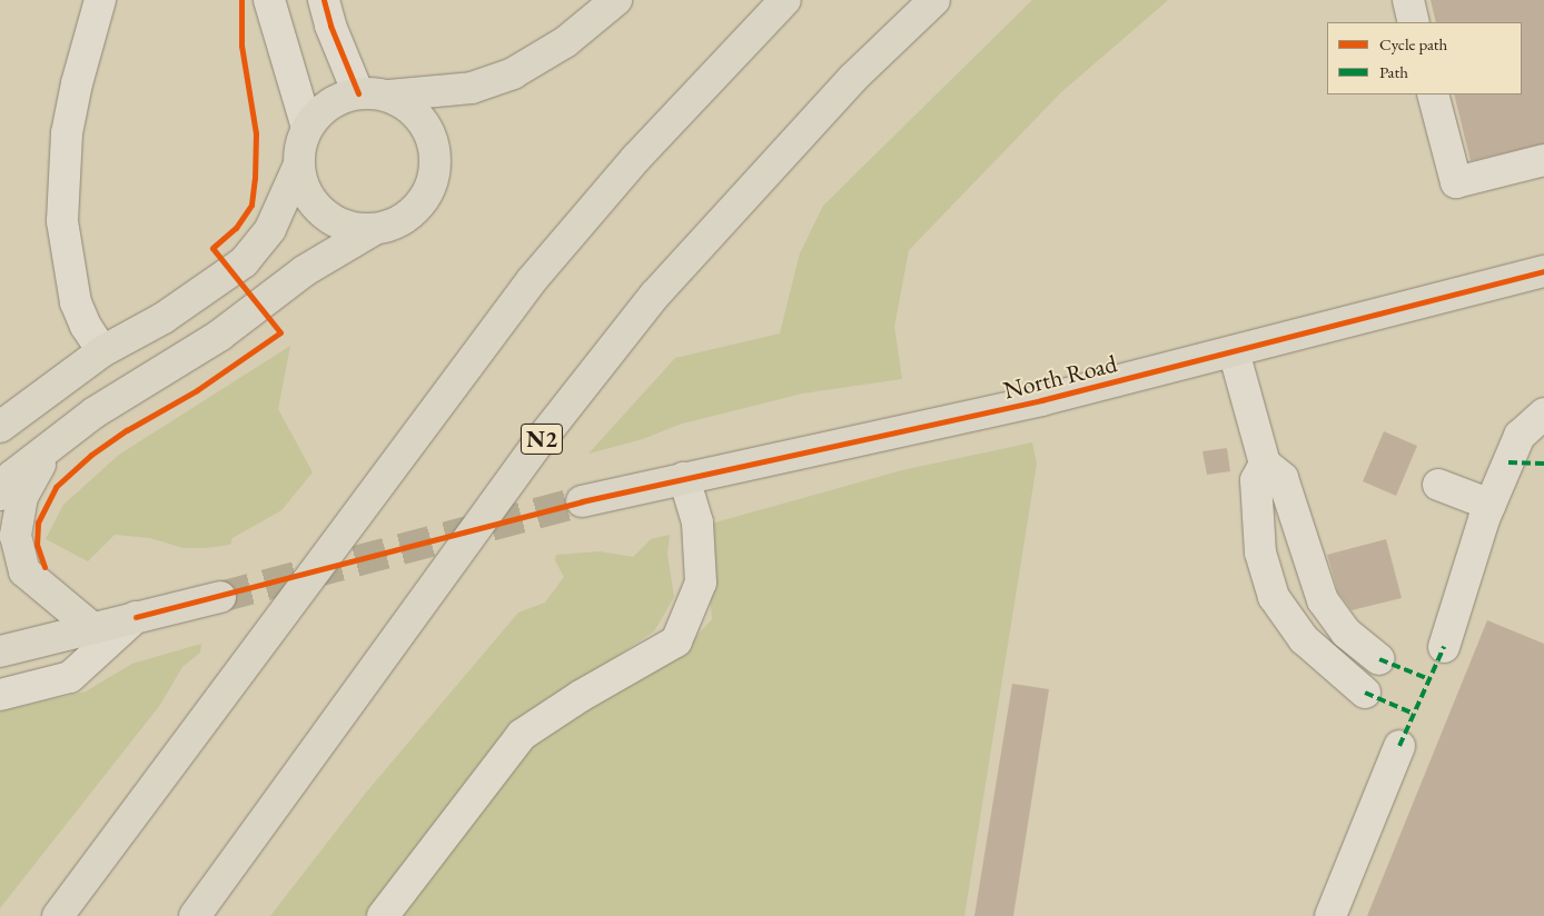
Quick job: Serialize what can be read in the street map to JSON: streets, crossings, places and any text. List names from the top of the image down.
{
  "streets": {
    "main road": ["North Road", "N2"]
  },
  "legend": ["Cycle path", "Path"]
}
